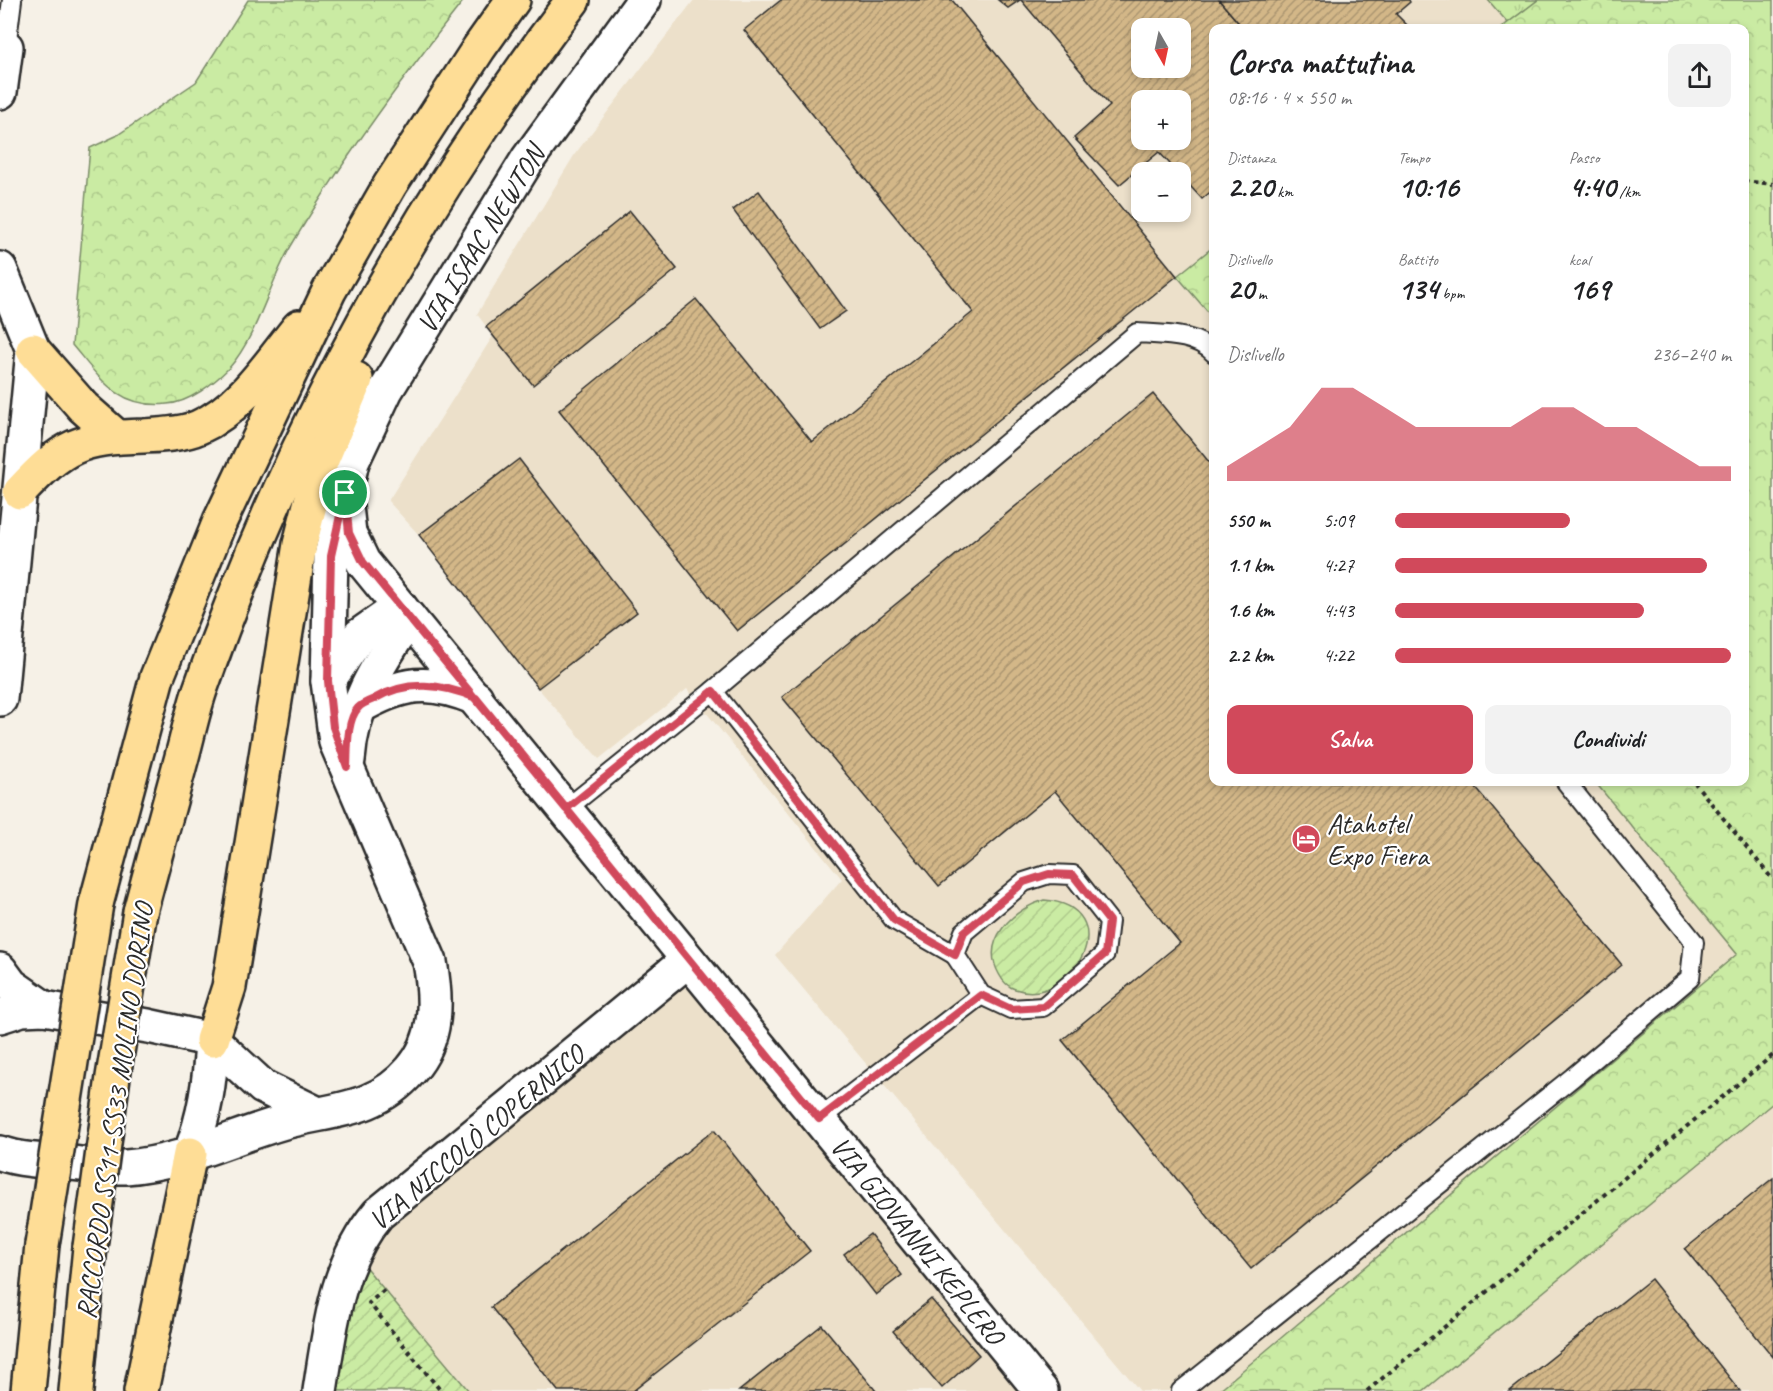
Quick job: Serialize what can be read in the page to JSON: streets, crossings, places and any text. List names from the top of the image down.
{
  "streets": {
    "highway": ["RACCORDO SS11-SS33 MOLINO DORINO"],
    "street": ["VIA ISAAC NEWTON", "VIA NICCOLÒ COPERNICO", "VIA GIOVANNI KEPLERO"]
  },
  "crossings": [
    ["VIA ISAAC NEWTON", "VIA GIOVANNI KEPLERO"],
    ["VIA NICCOLÒ COPERNICO", "VIA GIOVANNI KEPLERO"]
  ],
  "places": {
    "hotel": ["Atahotel Expo Fiera"]
  },
  "north": "bottom",
  "page": {
    "map_buttons": ["+", "−"],
    "heading": ["Corsa mattutina", "08:16 · 4 × 550 m"],
    "stats": [
      ["Distanza", "2.20 km"],
      ["Tempo", "10:16"],
      ["Passo", "4:40 /km"],
      ["Dislivello", "20 m"],
      ["Battito", "134 bpm"],
      ["kcal", "169"]
    ],
    "chart": ["Dislivello", "236–240 m"],
    "list": [
      {
        "name": "550 m",
        "note": "5:09"
      },
      {
        "name": "1.1 km",
        "note": "4:27"
      },
      {
        "name": "1.6 km",
        "note": "4:43"
      },
      {
        "name": "2.2 km",
        "note": "4:22"
      }
    ],
    "buttons": ["Salva", "Condividi"]
  }
}
